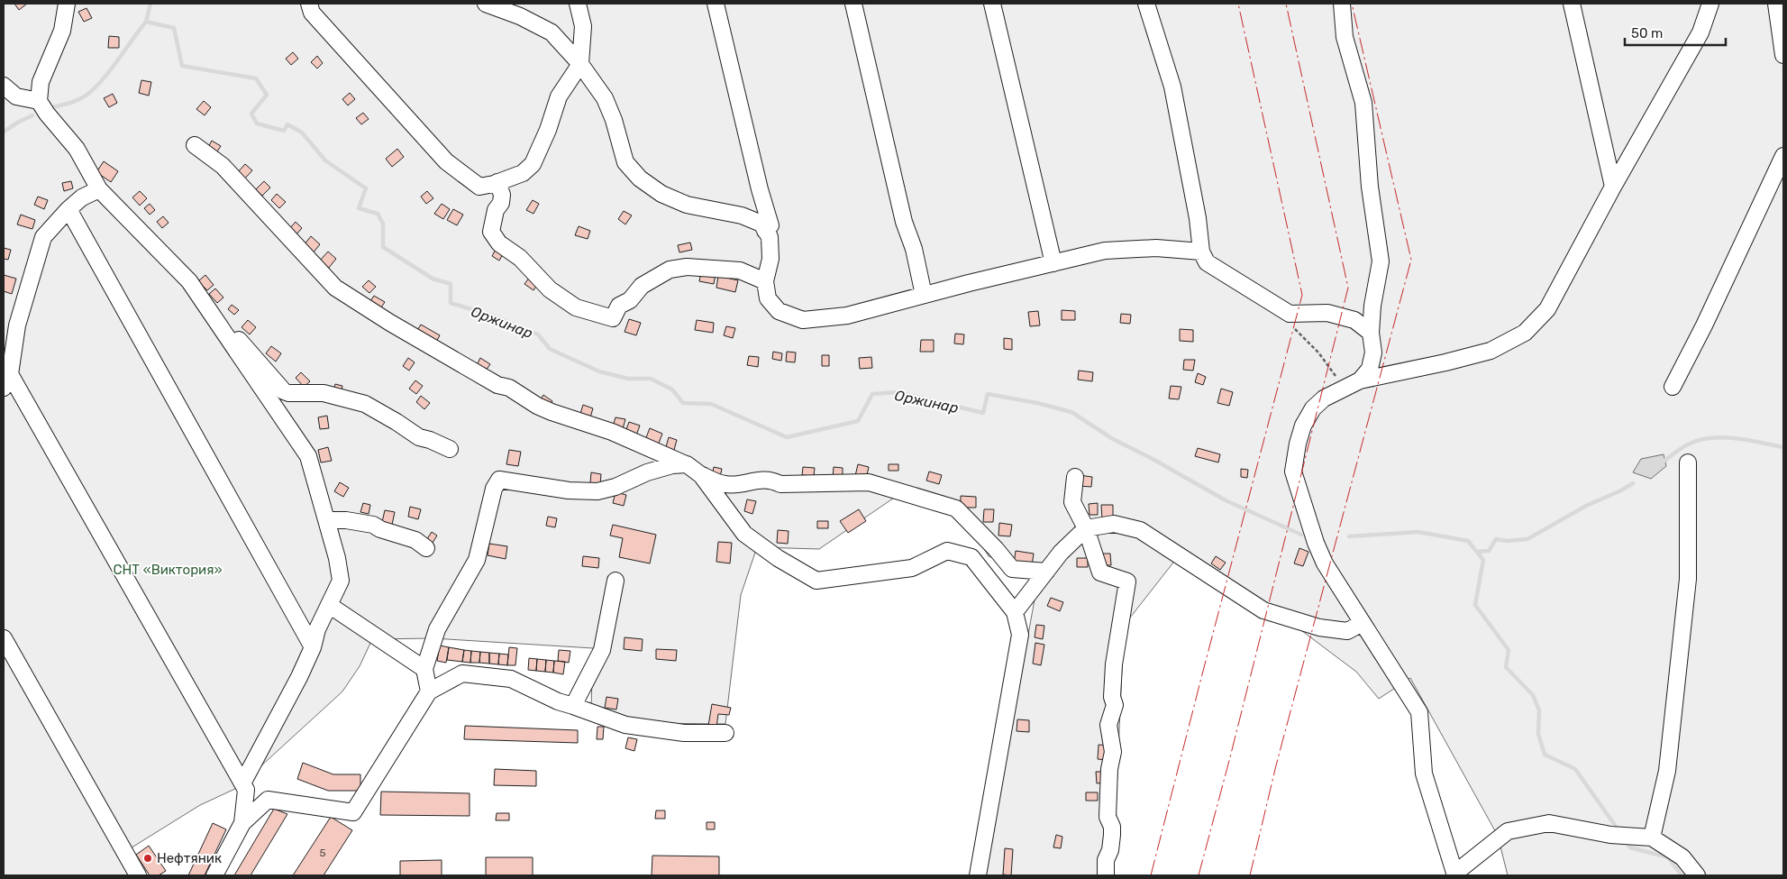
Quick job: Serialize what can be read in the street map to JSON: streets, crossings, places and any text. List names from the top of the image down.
{
  "water": ["Оржинар"],
  "parks": ["СНТ «Виктория»"],
  "places": ["Нефтяник"],
  "house_numbers": ["5"],
  "scale_bar": "50 m"
}
